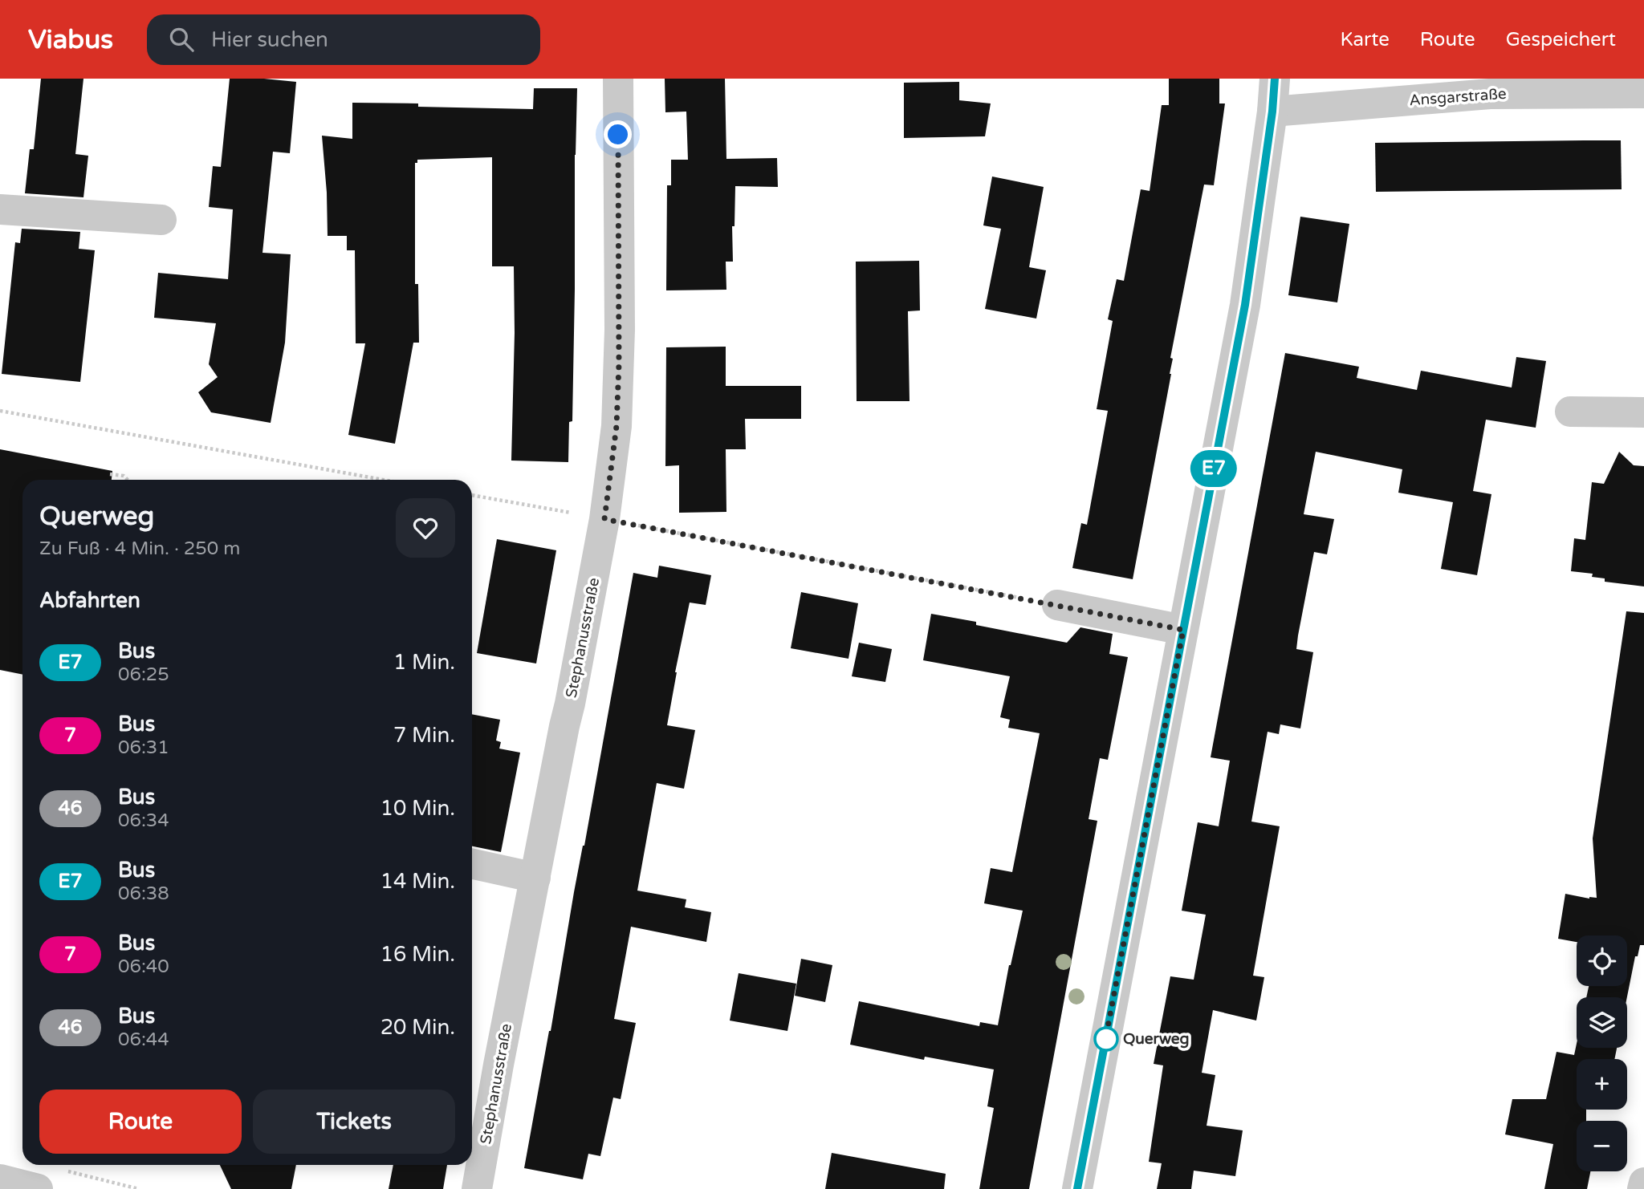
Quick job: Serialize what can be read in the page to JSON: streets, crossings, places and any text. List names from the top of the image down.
{
  "streets": {
    "street": ["Ansgarstraße", "Stephanusstraße"]
  },
  "places": ["Querweg"],
  "lines": ["bus line E7"],
  "page": {
    "header": "Viabus",
    "search": "Hier suchen",
    "nav": ["Karte", "Route", "Gespeichert"],
    "on_map": "E7",
    "heading": [
      ["Querweg", "Zu Fuß · 4 Min. · 250 m"],
      "Abfahrten"
    ],
    "list": [
      {
        "mark": "E7",
        "name": "Bus",
        "note": "06:25",
        "value": "1 Min."
      },
      {
        "mark": "7",
        "name": "Bus",
        "note": "06:31",
        "value": "7 Min."
      },
      {
        "mark": "46",
        "name": "Bus",
        "note": "06:34",
        "value": "10 Min."
      },
      {
        "mark": "E7",
        "name": "Bus",
        "note": "06:38",
        "value": "14 Min."
      },
      {
        "mark": "7",
        "name": "Bus",
        "note": "06:40",
        "value": "16 Min."
      },
      {
        "mark": "46",
        "name": "Bus",
        "note": "06:44",
        "value": "20 Min."
      }
    ],
    "map_buttons": ["+", "−"],
    "buttons": ["Route", "Tickets"]
  }
}
